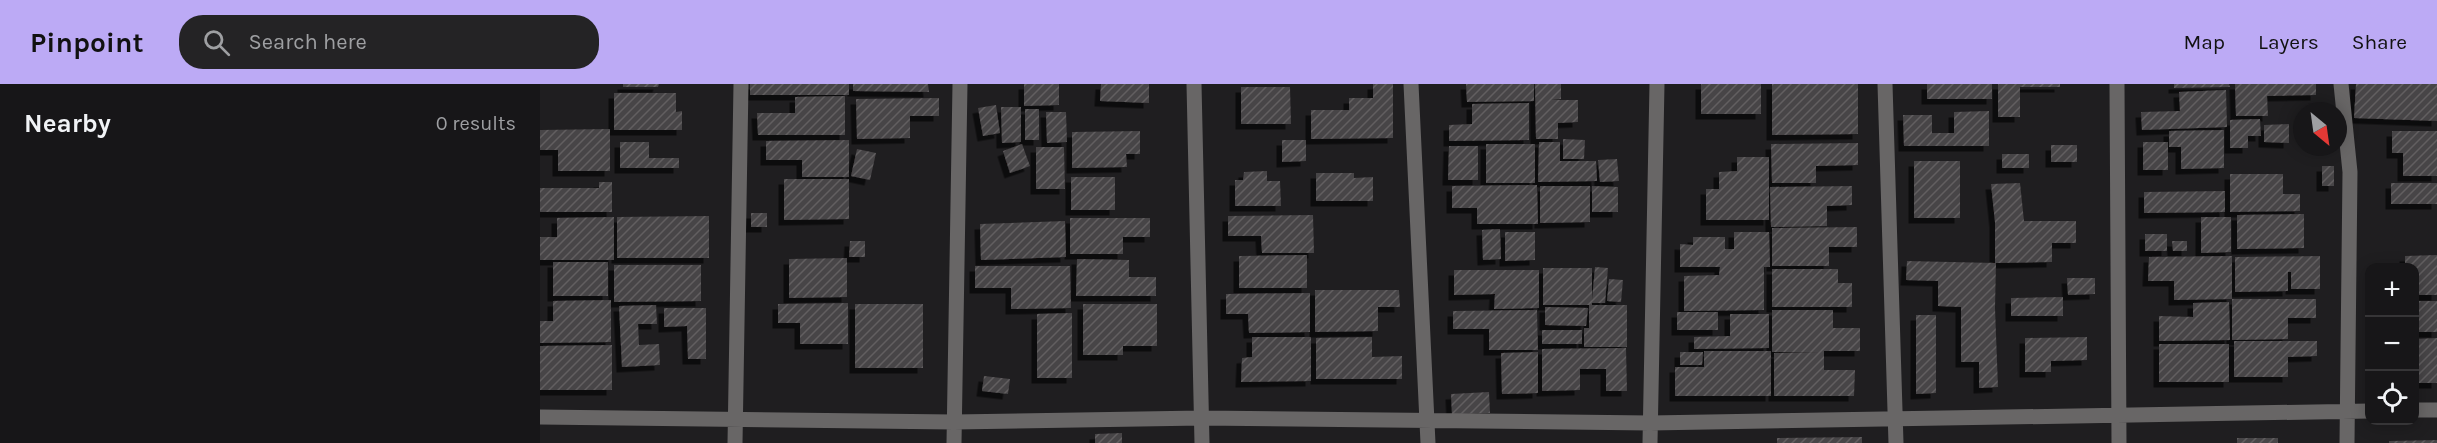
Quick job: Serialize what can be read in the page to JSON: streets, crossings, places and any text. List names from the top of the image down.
{
  "north": "bottom right",
  "page": {
    "header": "Pinpoint",
    "search": "Search here",
    "nav": ["Map", "Layers", "Share"],
    "heading": ["Nearby", "0 results"],
    "map_buttons": ["+", "−"]
  }
}
